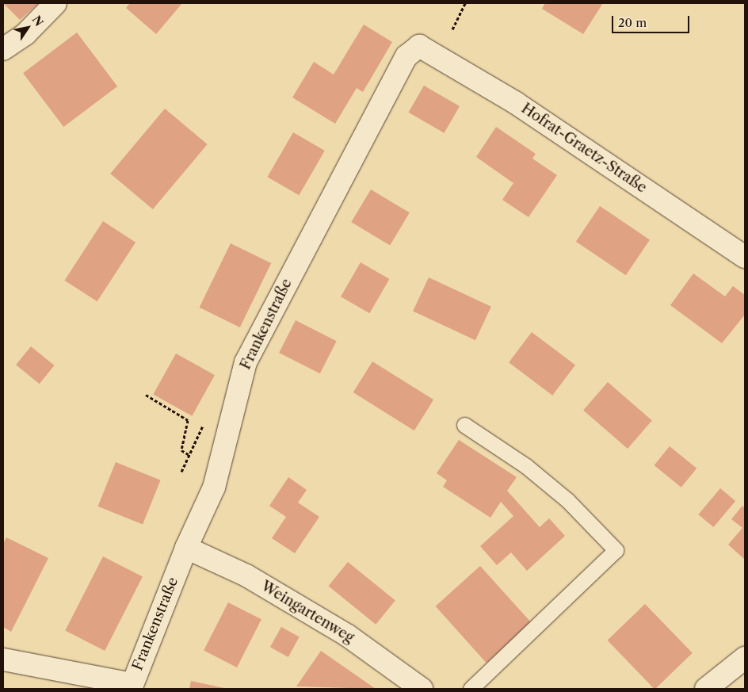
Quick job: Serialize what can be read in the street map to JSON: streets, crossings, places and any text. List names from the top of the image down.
{
  "streets": {
    "street": ["Hofrat-Graetz-Straße", "Frankenstraße", "Weingartenweg"]
  },
  "crossings": [
    ["Hofrat-Graetz-Straße", "Frankenstraße"],
    ["Frankenstraße", "Weingartenweg"]
  ],
  "scale_bar": "20 m",
  "north": "top right"
}
